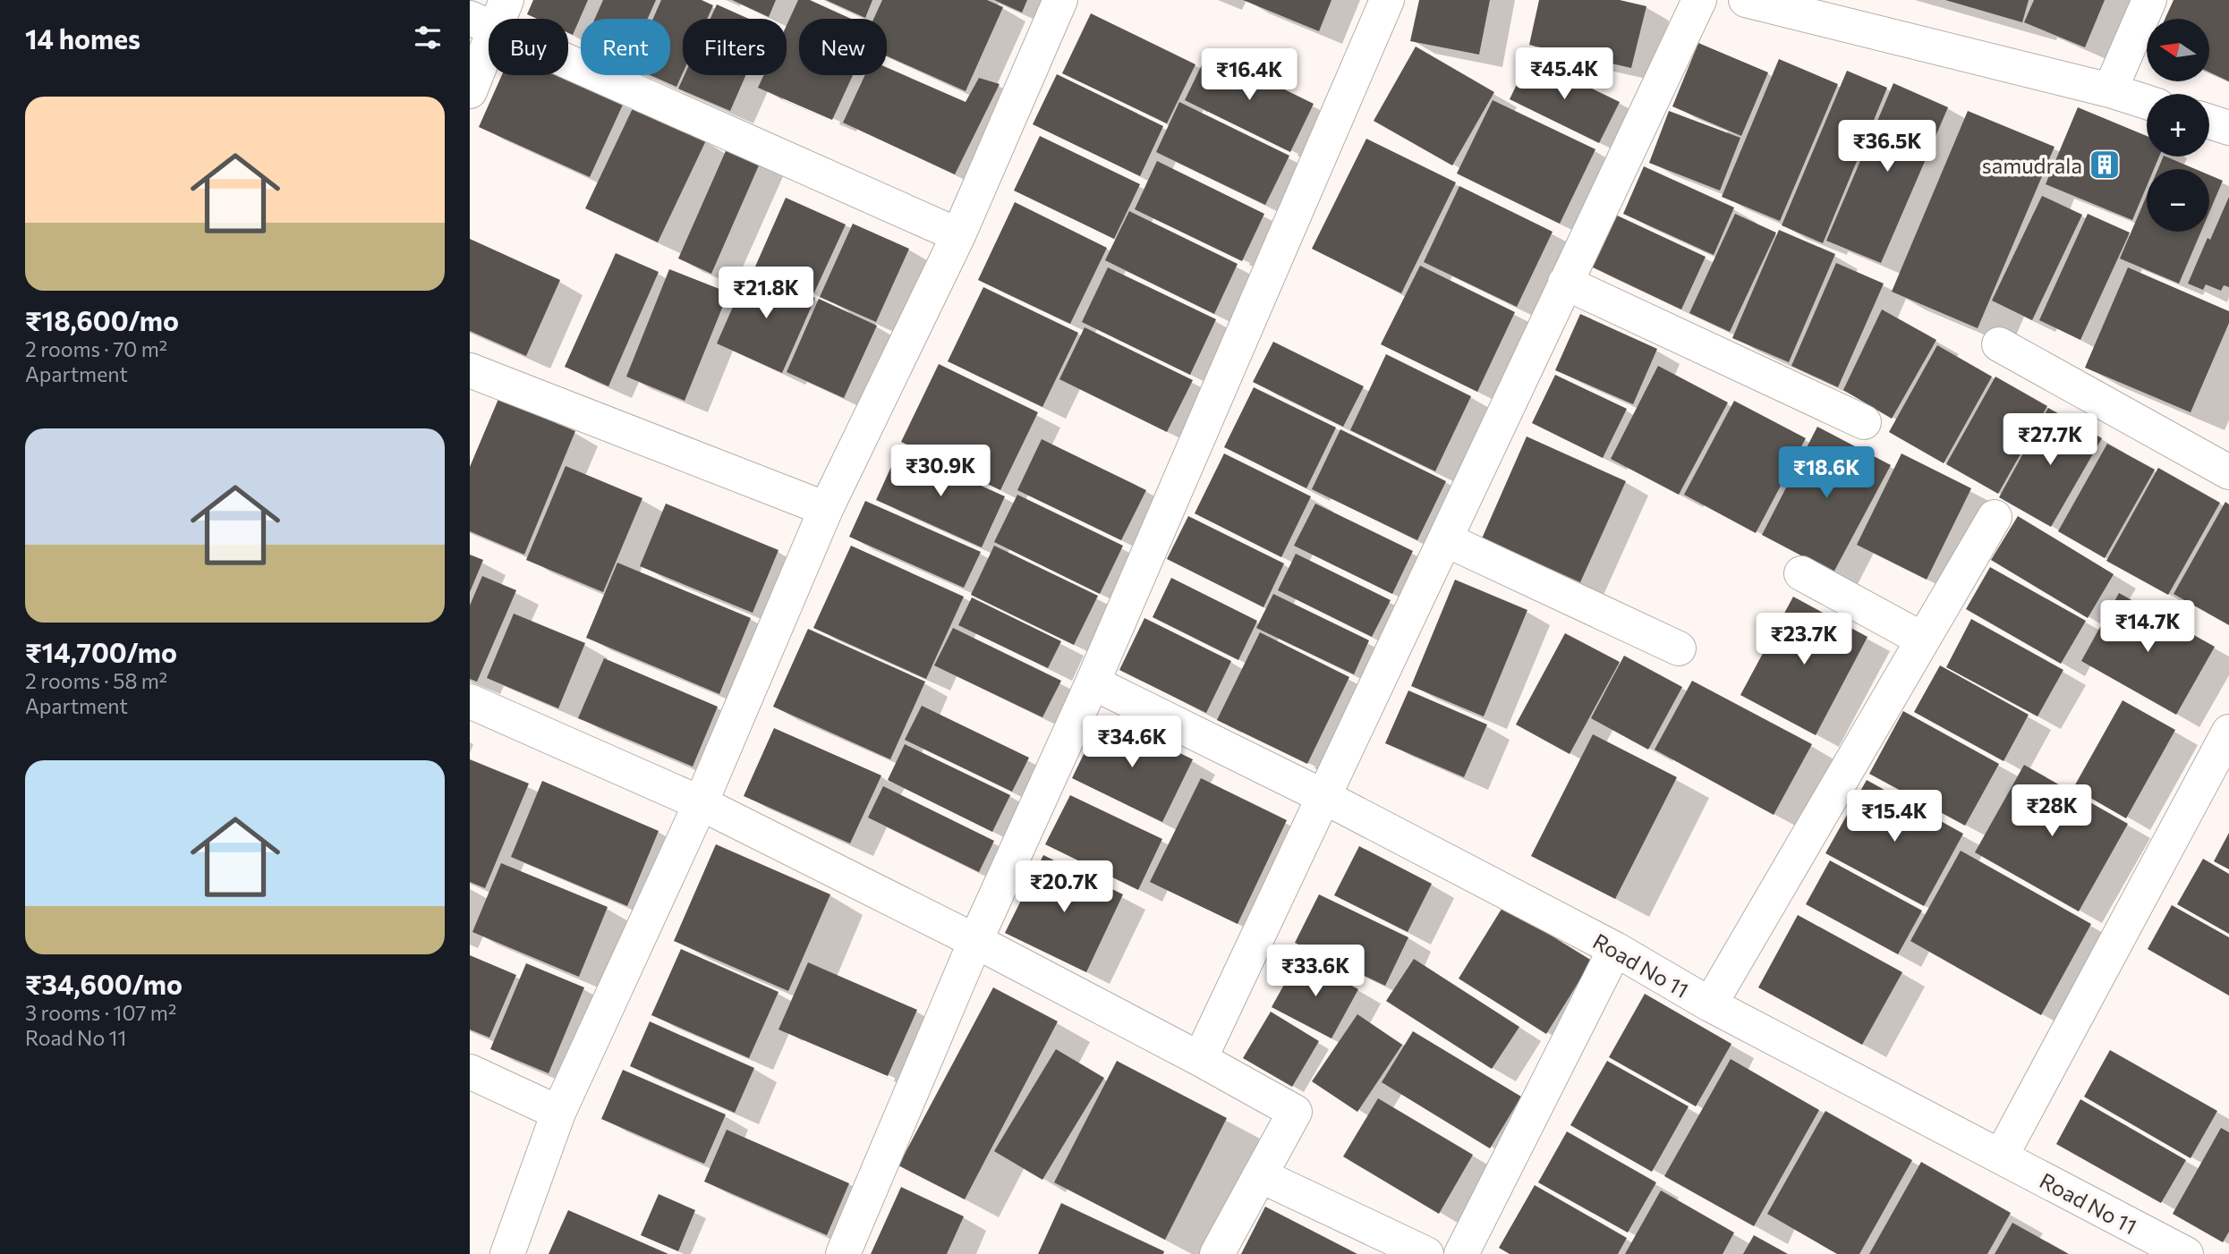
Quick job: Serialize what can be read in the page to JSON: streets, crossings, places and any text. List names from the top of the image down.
{
  "streets": {
    "street": ["Road No 11"]
  },
  "places": {
    "building": ["samudrala"]
  },
  "north": "left",
  "page": {
    "heading": "14 homes",
    "map_buttons": ["+", "−"],
    "chip": [
      "Buy",
      "Rent",
      "Filters",
      "New"
    ],
    "price": [
      "₹45.4K",
      "₹16.4K",
      "₹36.5K",
      "₹21.8K",
      "₹27.7K",
      "₹30.9K",
      "₹18.6K",
      "₹14.7K",
      "₹23.7K",
      "₹34.6K",
      "₹28K",
      "₹15.4K",
      "₹20.7K",
      "₹33.6K"
    ],
    "list": [
      {
        "name": "₹18,600/mo",
        "note": "2 rooms · 70 m² · Apartment"
      },
      {
        "name": "₹14,700/mo",
        "note": "2 rooms · 58 m² · Apartment"
      },
      {
        "name": "₹34,600/mo",
        "note": "3 rooms · 107 m² · Road No 11"
      }
    ]
  }
}
